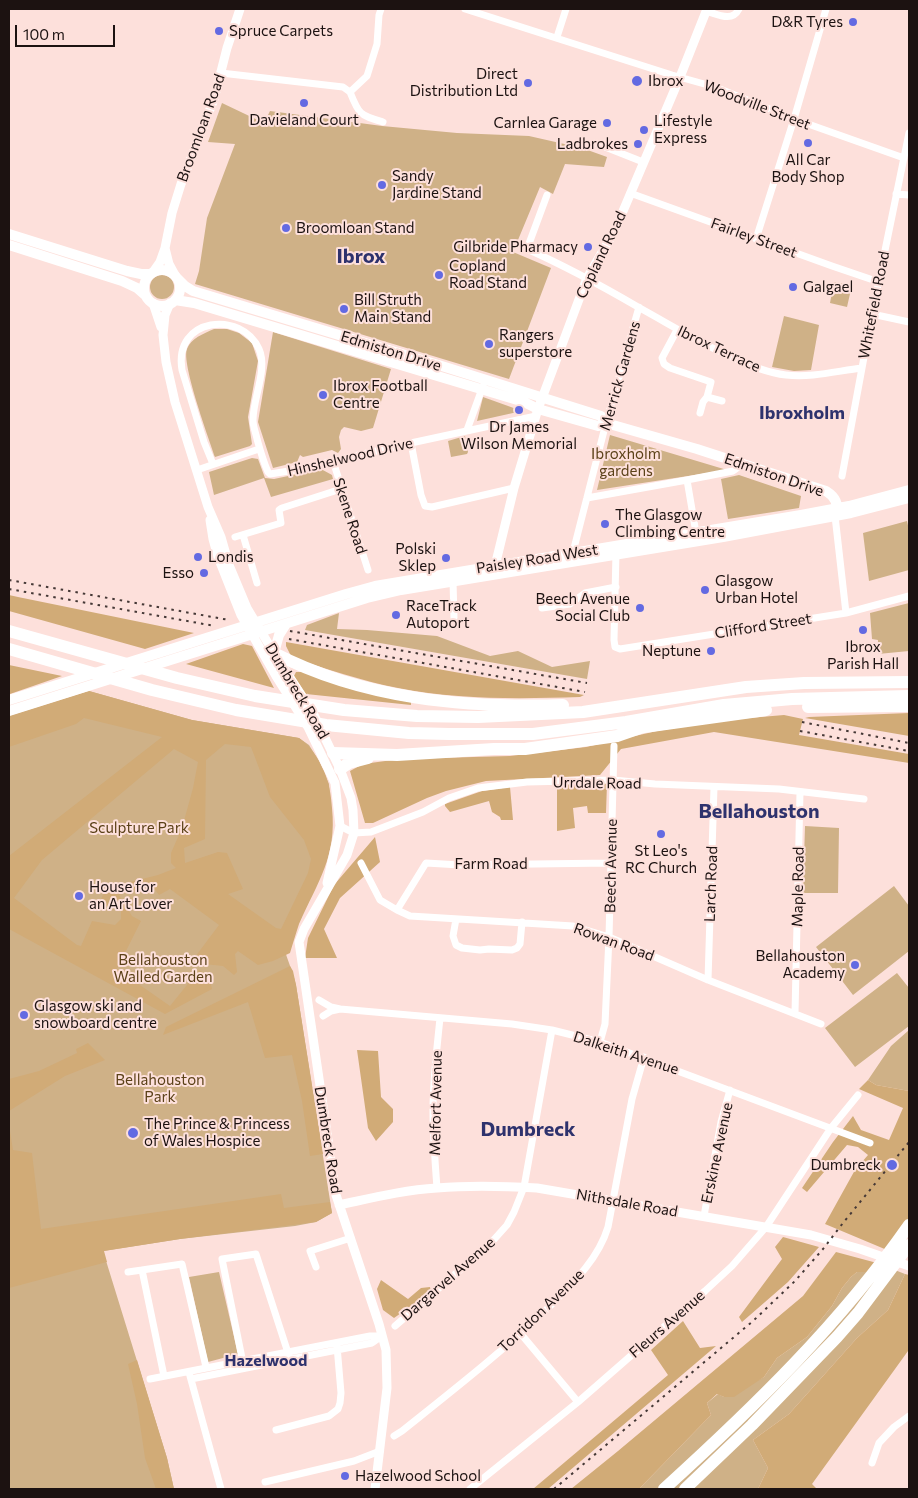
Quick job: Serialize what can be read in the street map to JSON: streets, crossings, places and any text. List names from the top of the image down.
{
  "streets": {
    "main road": [
      "Broomloan Road",
      "Copland Road",
      "Edmiston Drive",
      "Paisley Road West",
      "Dumbreck Road",
      "Nithsdale Road"
    ],
    "street": [
      "Woodville Street",
      "Fairley Street",
      "Whitefield Road",
      "Ibrox Terrace",
      "Merrick Gardens",
      "Hinshelwood Drive",
      "Skene Road",
      "Clifford Street",
      "Urrdale Road",
      "Farm Road",
      "Beech Avenue",
      "Larch Road",
      "Maple Road",
      "Rowan Road",
      "Dalkeith Avenue",
      "Melfort Avenue",
      "Erskine Avenue",
      "Dargarvel Avenue",
      "Torridon Avenue",
      "Fleurs Avenue"
    ]
  },
  "crossings": [
    ["Woodville Street", "Copland Road"],
    ["Woodville Street", "Whitefield Road"],
    ["Broomloan Road", "Edmiston Drive"],
    ["Fairley Street", "Copland Road"],
    ["Fairley Street", "Whitefield Road"],
    ["Copland Road", "Ibrox Terrace"],
    ["Copland Road", "Edmiston Drive"],
    ["Copland Road", "Hinshelwood Drive"],
    ["Copland Road", "Paisley Road West"],
    ["Whitefield Road", "Ibrox Terrace"],
    ["Ibrox Terrace", "Merrick Gardens"],
    ["Edmiston Drive", "Merrick Gardens"],
    ["Edmiston Drive", "Hinshelwood Drive"],
    ["Edmiston Drive", "Paisley Road West"],
    ["Merrick Gardens", "Paisley Road West"],
    ["Hinshelwood Drive", "Skene Road"],
    ["Paisley Road West", "Dumbreck Road"],
    ["Dumbreck Road", "Urrdale Road"],
    ["Dumbreck Road", "Nithsdale Road"],
    ["Urrdale Road", "Beech Avenue"],
    ["Urrdale Road", "Larch Road"],
    ["Urrdale Road", "Maple Road"],
    ["Farm Road", "Beech Avenue"],
    ["Farm Road", "Rowan Road"],
    ["Beech Avenue", "Rowan Road"],
    ["Beech Avenue", "Dalkeith Avenue"],
    ["Larch Road", "Rowan Road"],
    ["Maple Road", "Rowan Road"],
    ["Dalkeith Avenue", "Melfort Avenue"],
    ["Dalkeith Avenue", "Erskine Avenue"],
    ["Dalkeith Avenue", "Dargarvel Avenue"],
    ["Dalkeith Avenue", "Torridon Avenue"],
    ["Dalkeith Avenue", "Fleurs Avenue"],
    ["Melfort Avenue", "Nithsdale Road"],
    ["Erskine Avenue", "Nithsdale Road"],
    ["Nithsdale Road", "Dargarvel Avenue"],
    ["Nithsdale Road", "Torridon Avenue"],
    ["Nithsdale Road", "Fleurs Avenue"]
  ],
  "districts": [
    "Ibrox",
    "Ibroxholm",
    "Bellahouston",
    "Dumbreck",
    "Hazelwood"
  ],
  "parks": [
    "Ibroxholm gardens",
    "Sculpture Park",
    "Bellahouston Walled Garden",
    "Bellahouston Park"
  ],
  "places": [
    "D&R Tyres",
    "Spruce Carpets",
    "Ibrox",
    "Direct Distribution Ltd",
    "Davieland Court",
    "Carnlea Garage",
    "Lifestyle Express",
    "All Car Body Shop",
    "Ladbrokes",
    "Sandy Jardine Stand",
    "Broomloan Stand",
    "Gilbride Pharmacy",
    "Copland Road Stand",
    "Galgael",
    "Bill Struth Main Stand",
    "Rangers superstore",
    "Ibrox Football Centre",
    "Dr James Wilson Memorial",
    "The Glasgow Climbing Centre",
    "Londis",
    "Polski Sklep",
    "Esso",
    "Glasgow Urban Hotel",
    "Beech Avenue Social Club",
    "RaceTrack Autoport",
    "Ibrox Parish Hall",
    "Neptune",
    "St Leo's RC Church",
    "House for an Art Lover",
    "Bellahouston Academy",
    "Glasgow ski and snowboard centre",
    "The Prince & Princess of Wales Hospice",
    "Dumbreck",
    "Hazelwood School"
  ],
  "scale_bar": "100 m"
}
